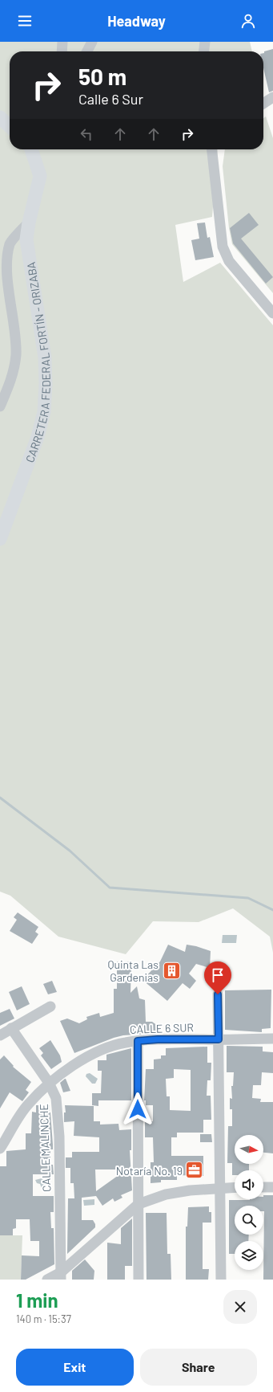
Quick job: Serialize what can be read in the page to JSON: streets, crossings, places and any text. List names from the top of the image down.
{
  "streets": {
    "main road": ["CARRETERA FEDERAL FORTÍN - ORIZABA"],
    "street": ["CALLE 6 SUR", "CALLE MALINCHE"]
  },
  "crossings": [
    ["CALLE 6 SUR", "CALLE MALINCHE"]
  ],
  "places": {
    "building": ["Quinta Las Gardenias"],
    "office": ["Notaría No. 19"]
  },
  "north": "right",
  "page": {
    "header": "Headway",
    "turn": ["50 m", "Calle 6 Sur"],
    "heading": ["1 min", "140 m · 15:37"],
    "buttons": ["Exit", "Share"]
  }
}
